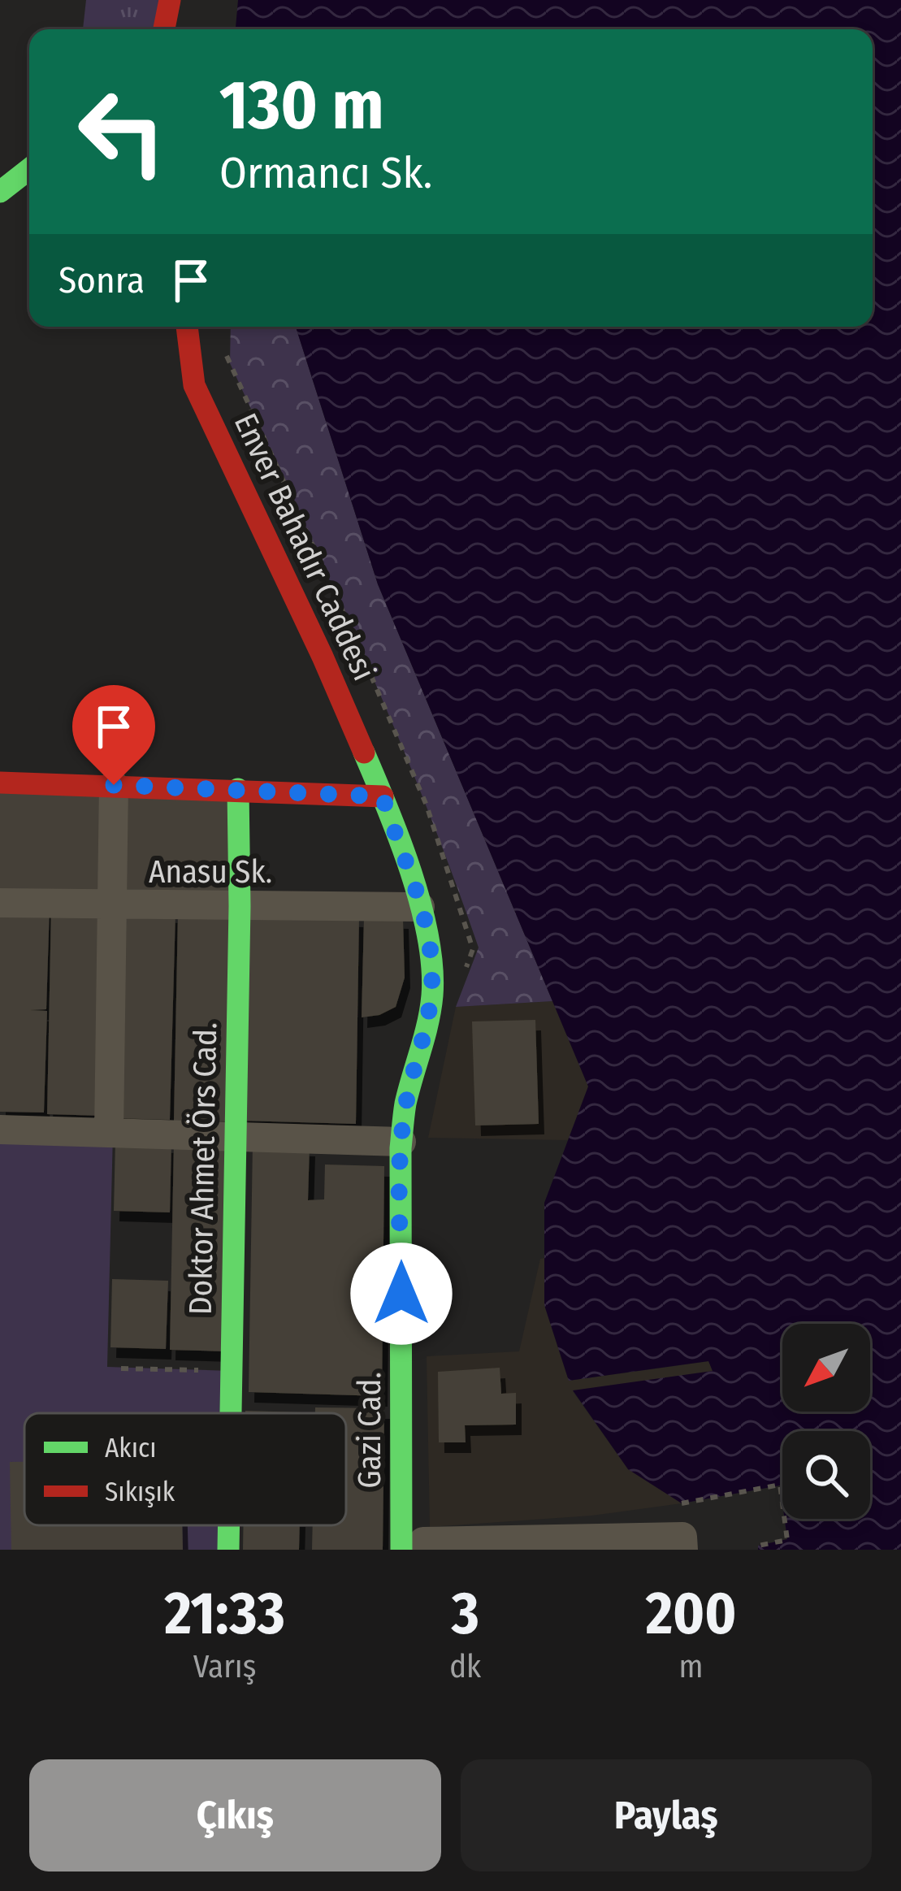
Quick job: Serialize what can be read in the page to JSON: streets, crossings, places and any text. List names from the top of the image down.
{
  "streets": {
    "main road": ["Enver Bahadır Caddesi", "Doktor Ahmet Örs Cad.", "Gazi Cad."],
    "street": ["Anasu Sk."]
  },
  "crossings": [
    ["Enver Bahadır Caddesi", "Gazi Cad."],
    ["Anasu Sk.", "Doktor Ahmet Örs Cad."],
    ["Anasu Sk.", "Gazi Cad."]
  ],
  "legend": ["Akıcı", "Sıkışık"],
  "north": "bottom left",
  "page": {
    "turn": ["130 m", "Ormancı Sk."],
    "then": "Sonra",
    "eta": [
      "21:33",
      "Varış",
      "3",
      "dk",
      "200",
      "m"
    ],
    "buttons": ["Çıkış", "Paylaş"]
  }
}
